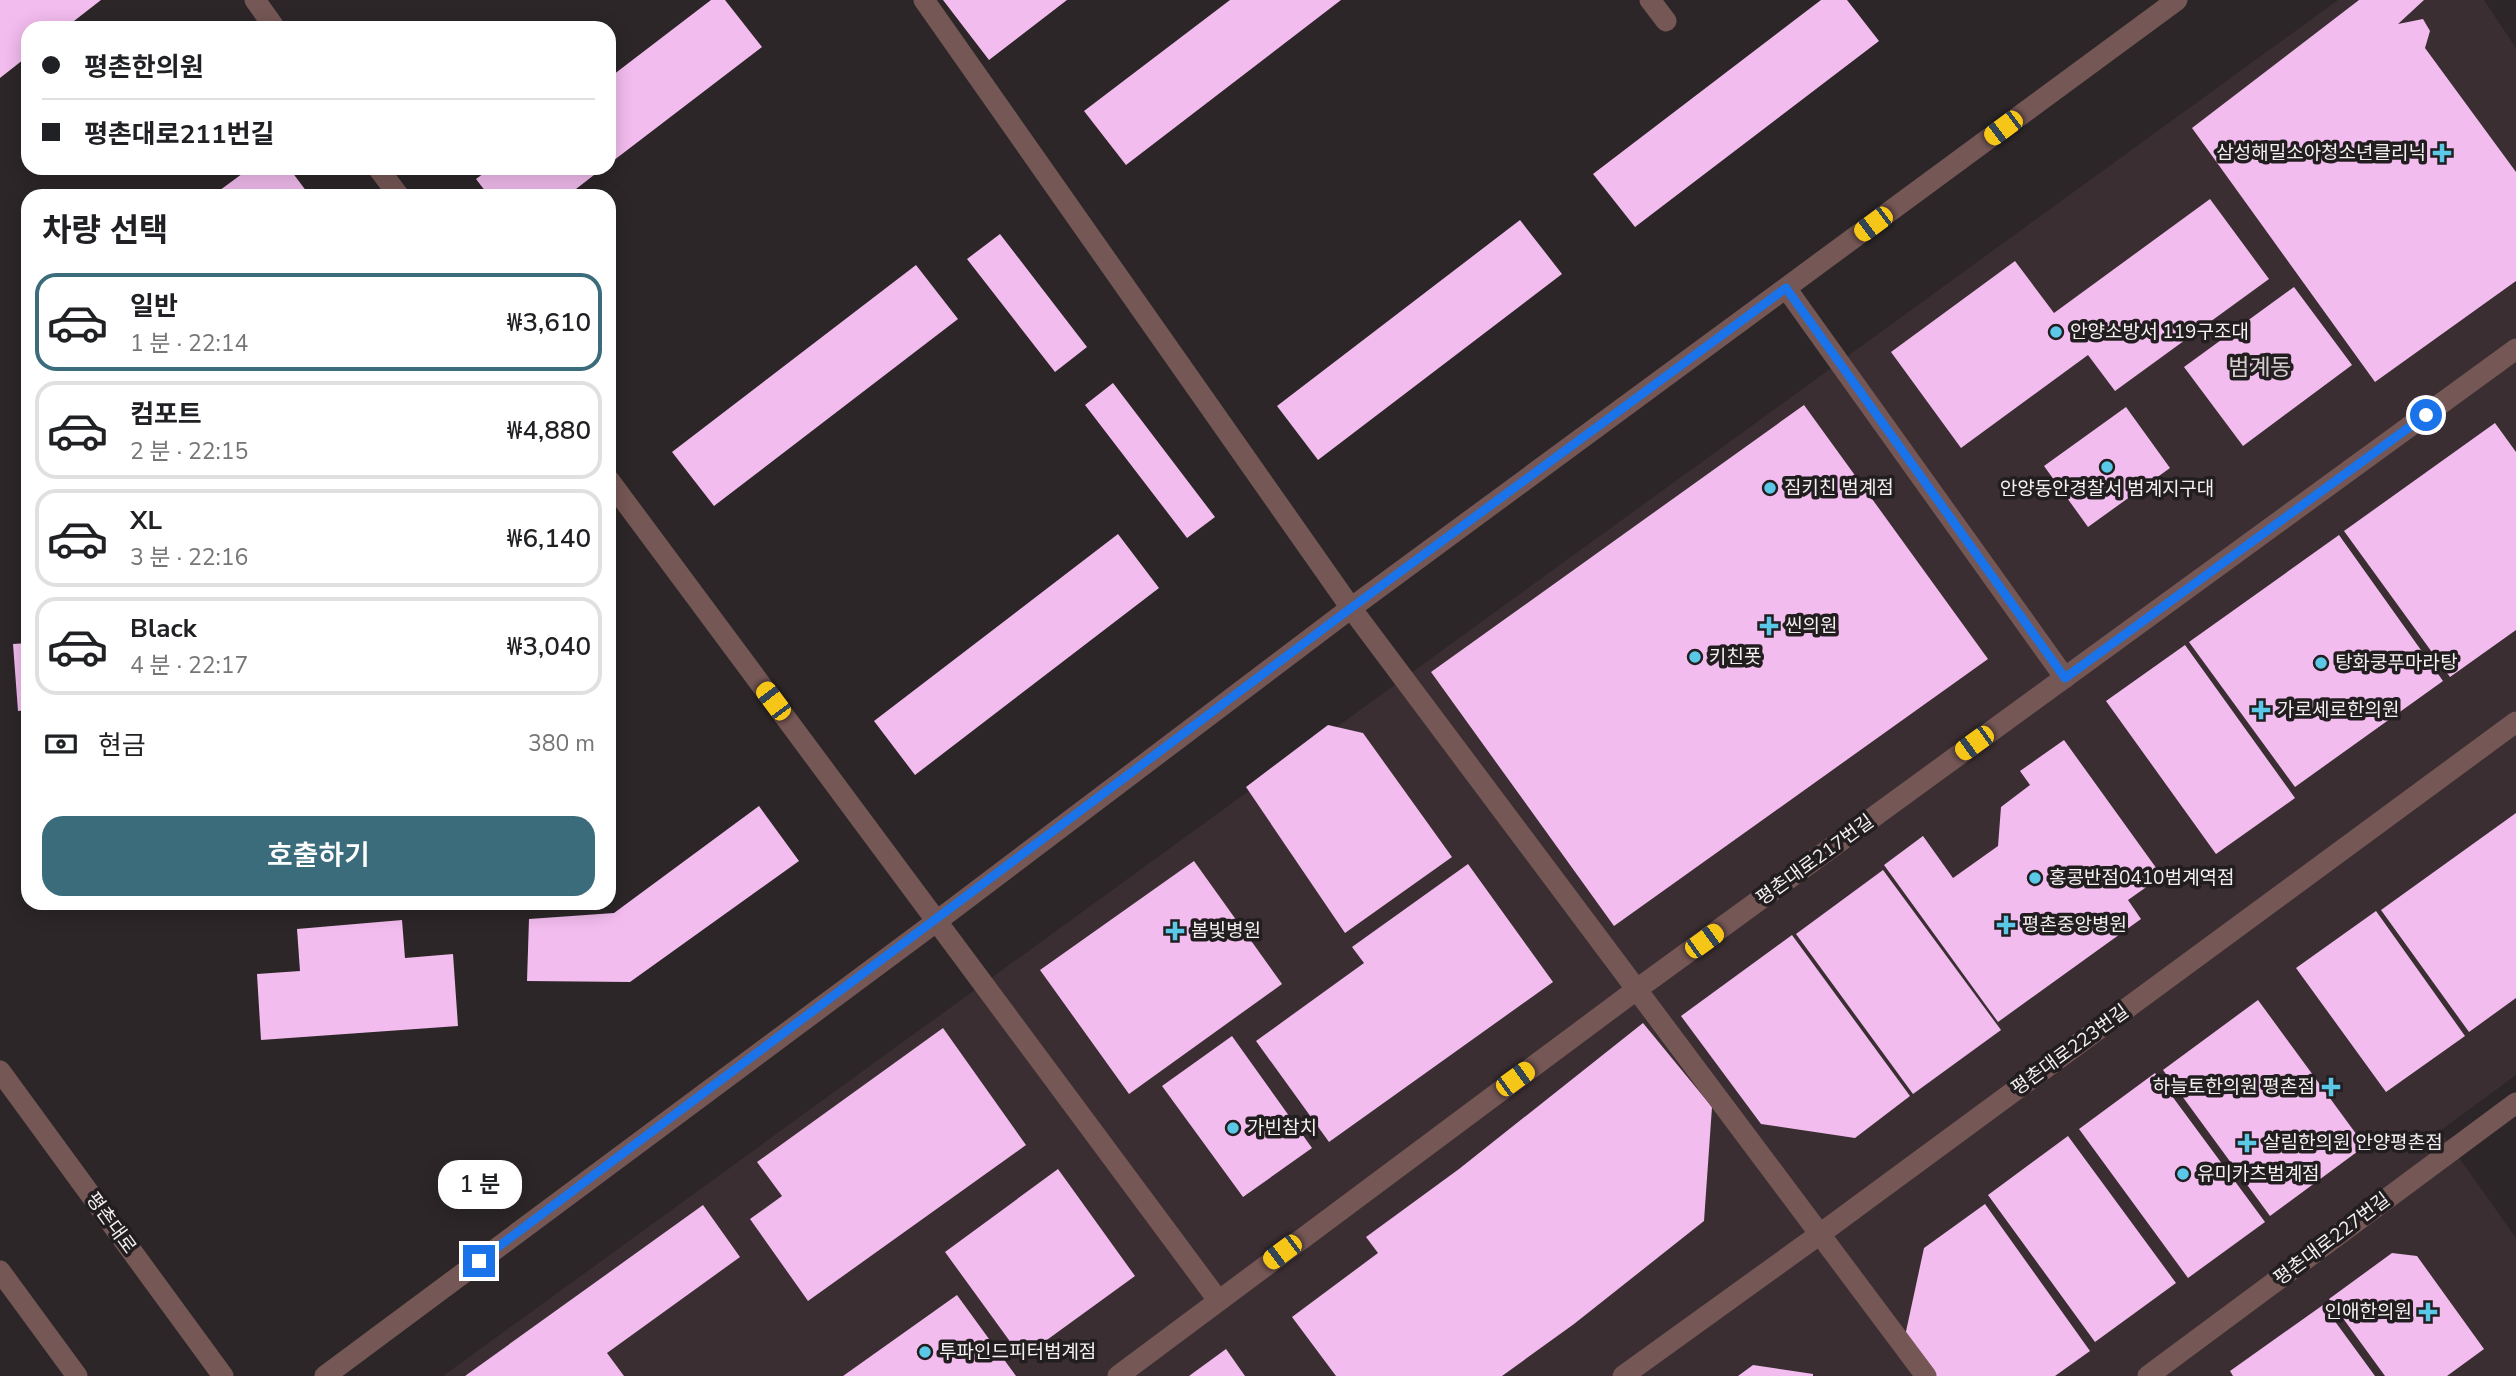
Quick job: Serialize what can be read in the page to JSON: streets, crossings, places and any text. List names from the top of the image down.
{
  "streets": {
    "street": [
      "평촌대로217번길",
      "평촌대로223번길",
      "평촌대로",
      "평촌대로227번길"
    ]
  },
  "districts": ["범계동"],
  "places": {
    "health": [
      "삼성해밀소아청소년클리닉",
      "씬의원",
      "가로세로한의원",
      "평촌중앙병원",
      "봄빛병원",
      "하늘토한의원 평촌점",
      "살림한의원 안양평촌점",
      "인애한의원"
    ],
    "other": [
      "안양소방서 119구조대",
      "안양동안경찰서 범계지구대",
      "짐키친 범계점",
      "키친폿",
      "탕화쿵푸마라탕",
      "홍콩반점0410범계역점",
      "가빈참치",
      "유미카츠범계점",
      "투파인드피터범계점"
    ]
  },
  "page": {
    "banner": ["평촌한의원", "평촌대로211번길"],
    "heading": "차량 선택",
    "list": [
      {
        "name": "일반",
        "note": "1 분 · 22:14",
        "value": "₩3,610"
      },
      {
        "name": "컴포트",
        "note": "2 분 · 22:15",
        "value": "₩4,880"
      },
      {
        "name": "XL",
        "note": "3 분 · 22:16",
        "value": "₩6,140"
      },
      {
        "name": "Black",
        "note": "4 분 · 22:17",
        "value": "₩3,040"
      }
    ],
    "pay": ["현금", "380 m"],
    "buttons": "호출하기",
    "bubble": "1 분"
  }
}
